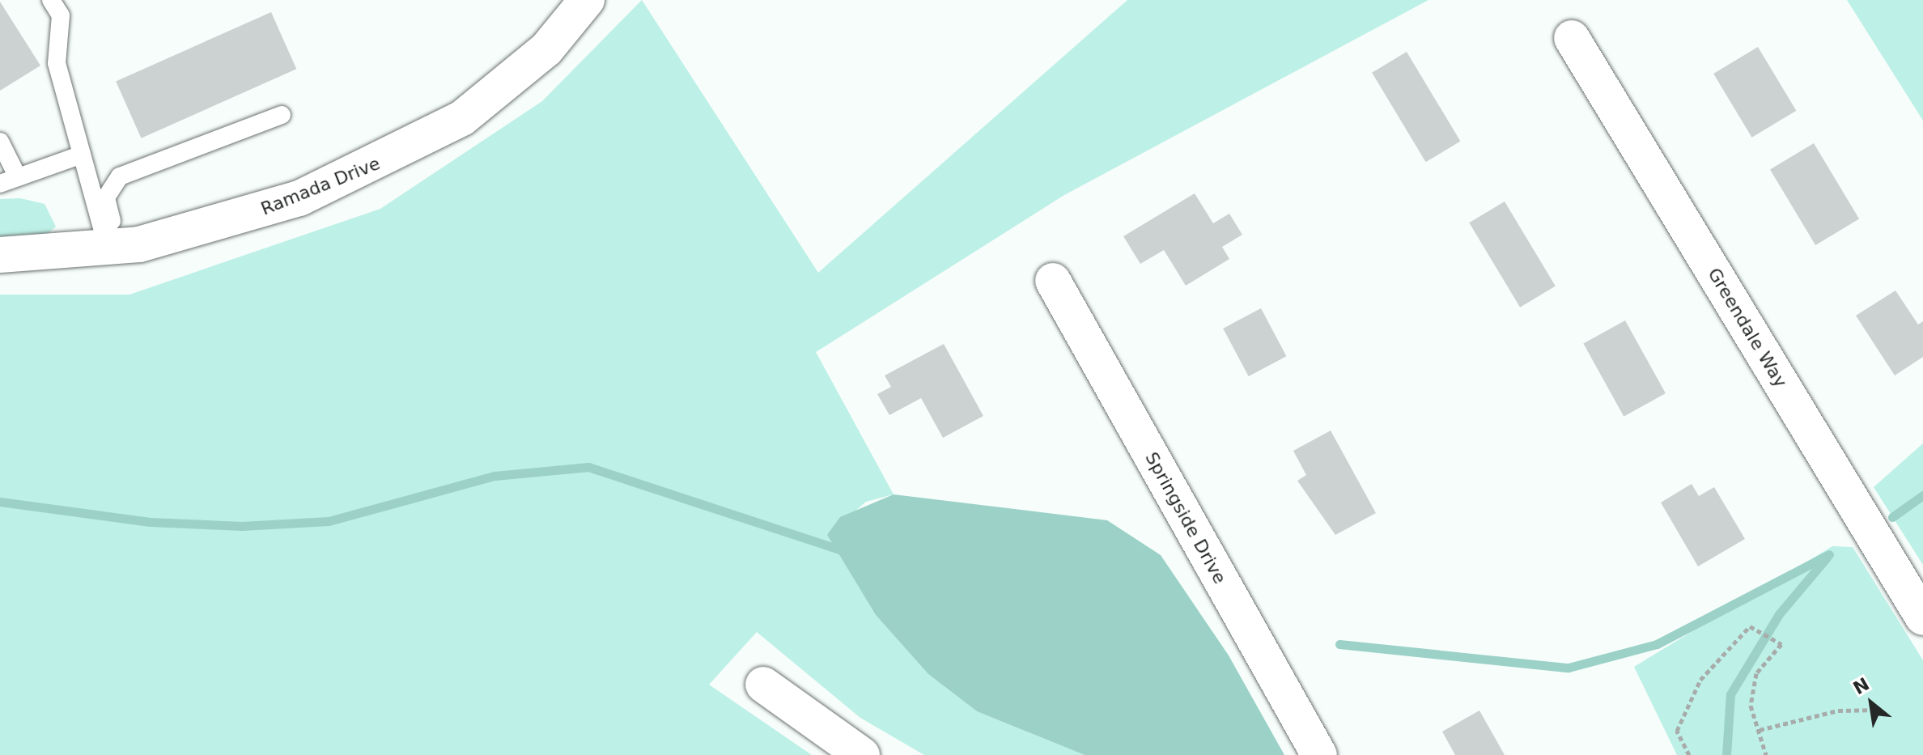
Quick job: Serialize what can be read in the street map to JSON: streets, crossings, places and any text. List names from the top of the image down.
{
  "streets": {
    "street": ["Ramada Drive", "Greendale Way", "Springside Drive"]
  },
  "north": "top left"
}
